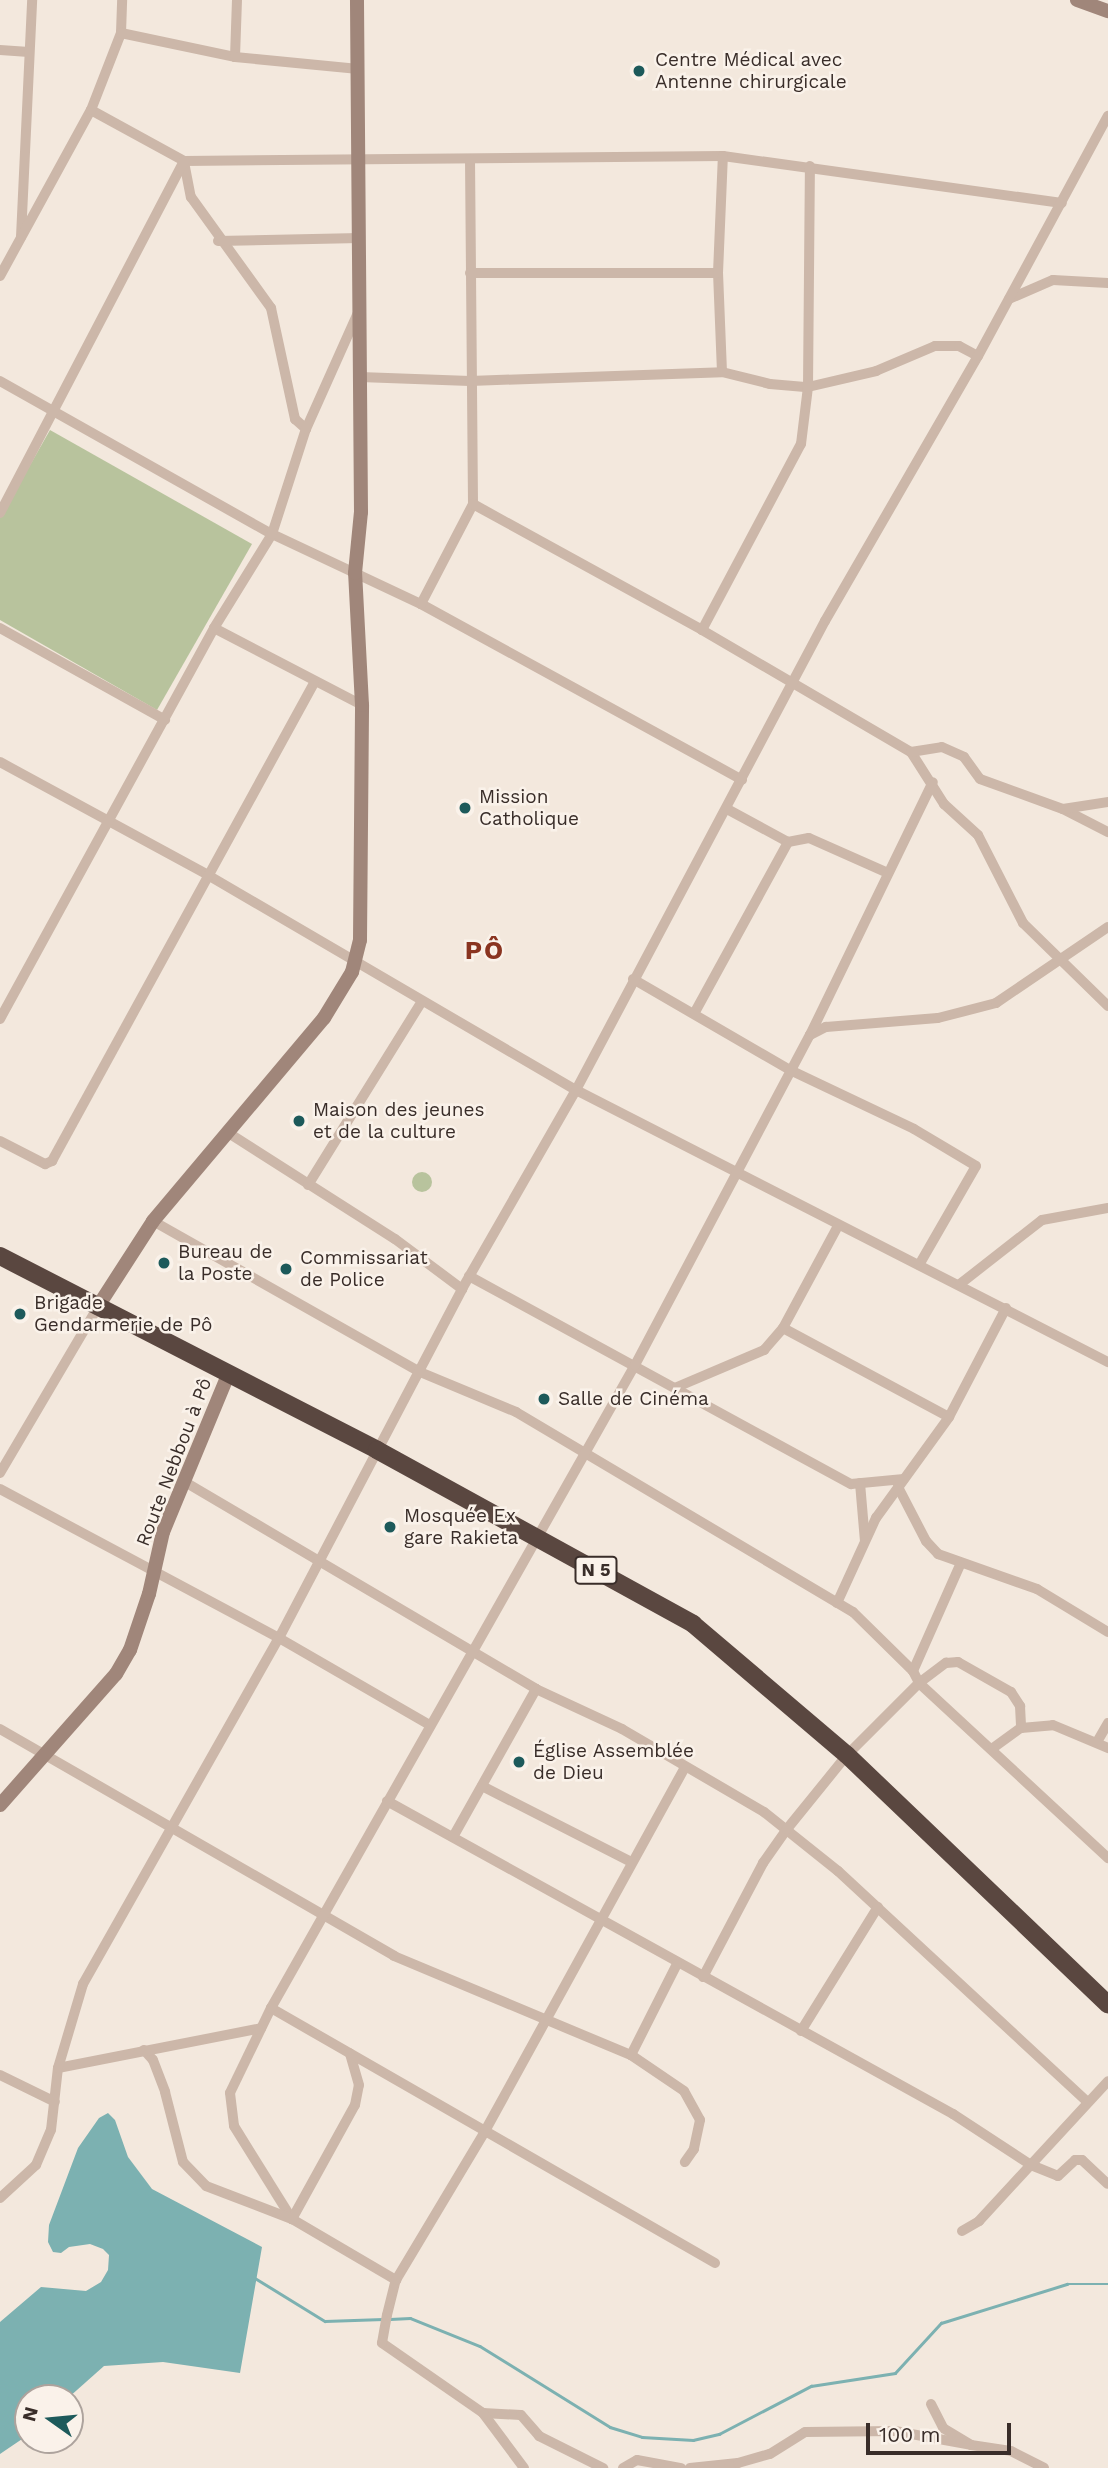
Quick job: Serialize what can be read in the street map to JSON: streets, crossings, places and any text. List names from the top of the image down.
{
  "streets": {
    "highway": ["N 5"],
    "main road": ["Route Nebbou à Pô"]
  },
  "crossings": [
    ["Route Nebbou à Pô", "N 5"]
  ],
  "districts": ["PÔ"],
  "places": [
    "Centre Médical avec Antenne chirurgicale",
    "Mission Catholique",
    "Maison des jeunes et de la culture",
    "Bureau de la Poste",
    "Commissariat de Police",
    "Brigade Gendarmerie de Pô",
    "Salle de Cinéma",
    "Mosquée Ex gare Rakieta",
    "Église Assemblée de Dieu"
  ],
  "scale_bar": "100 m",
  "north": "left"
}
